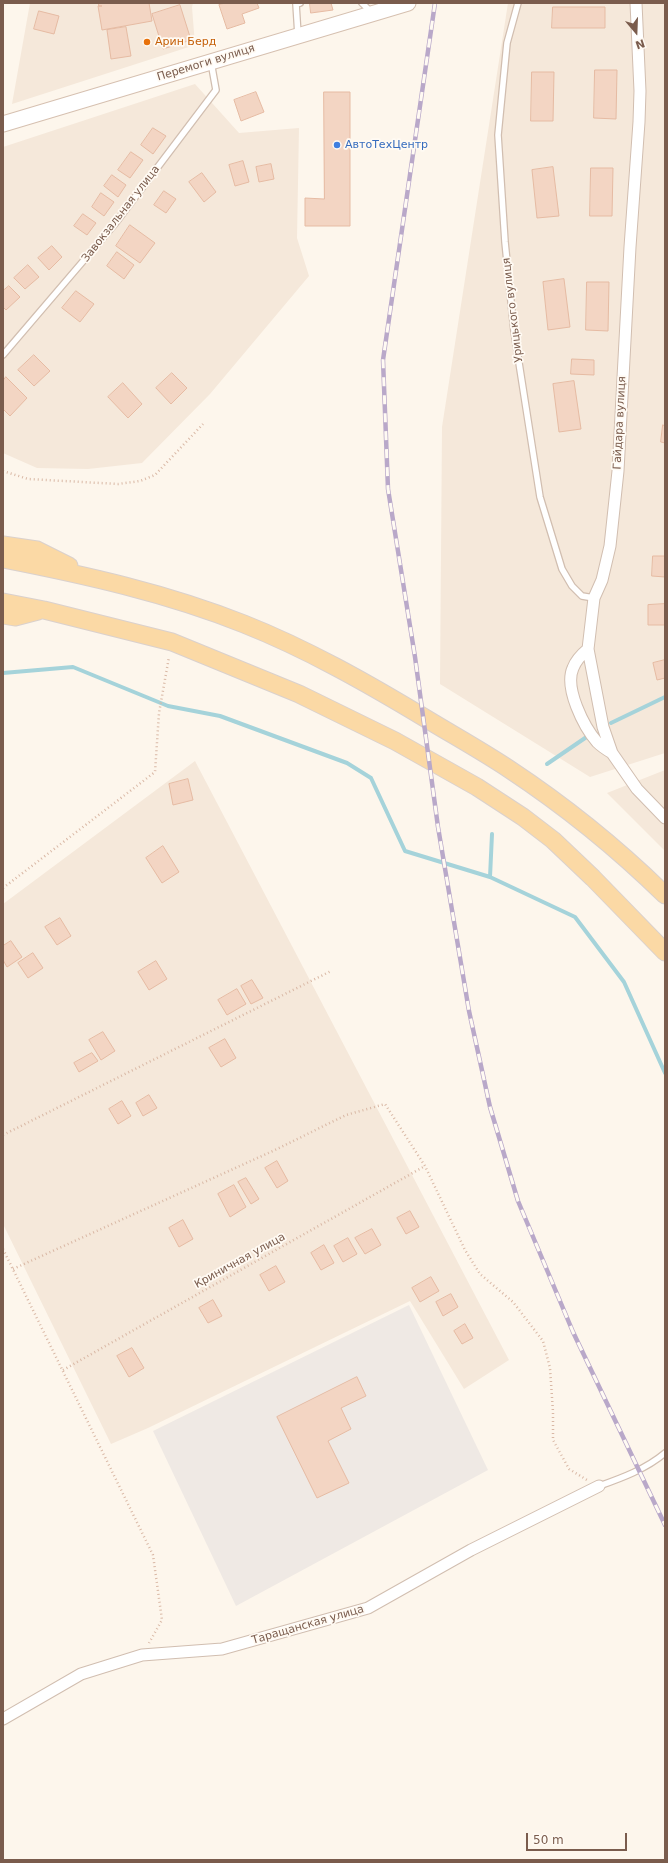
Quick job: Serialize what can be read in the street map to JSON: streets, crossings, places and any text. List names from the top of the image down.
{
  "streets": {
    "main road": ["Перемоги вулиця"],
    "street": ["Гайдара вулиця", "Таращанская улица"],
    "lane": ["Завокзальная улица", "Урицького вулиця"],
    "path": ["Криничная улица"]
  },
  "crossings": [
    ["Перемоги вулиця", "Завокзальная улица"],
    ["Урицького вулиця", "Гайдара вулиця"]
  ],
  "places": ["Арин Берд", "АвтоТехЦентр"],
  "scale_bar": "50 m",
  "north": "bottom"
}
